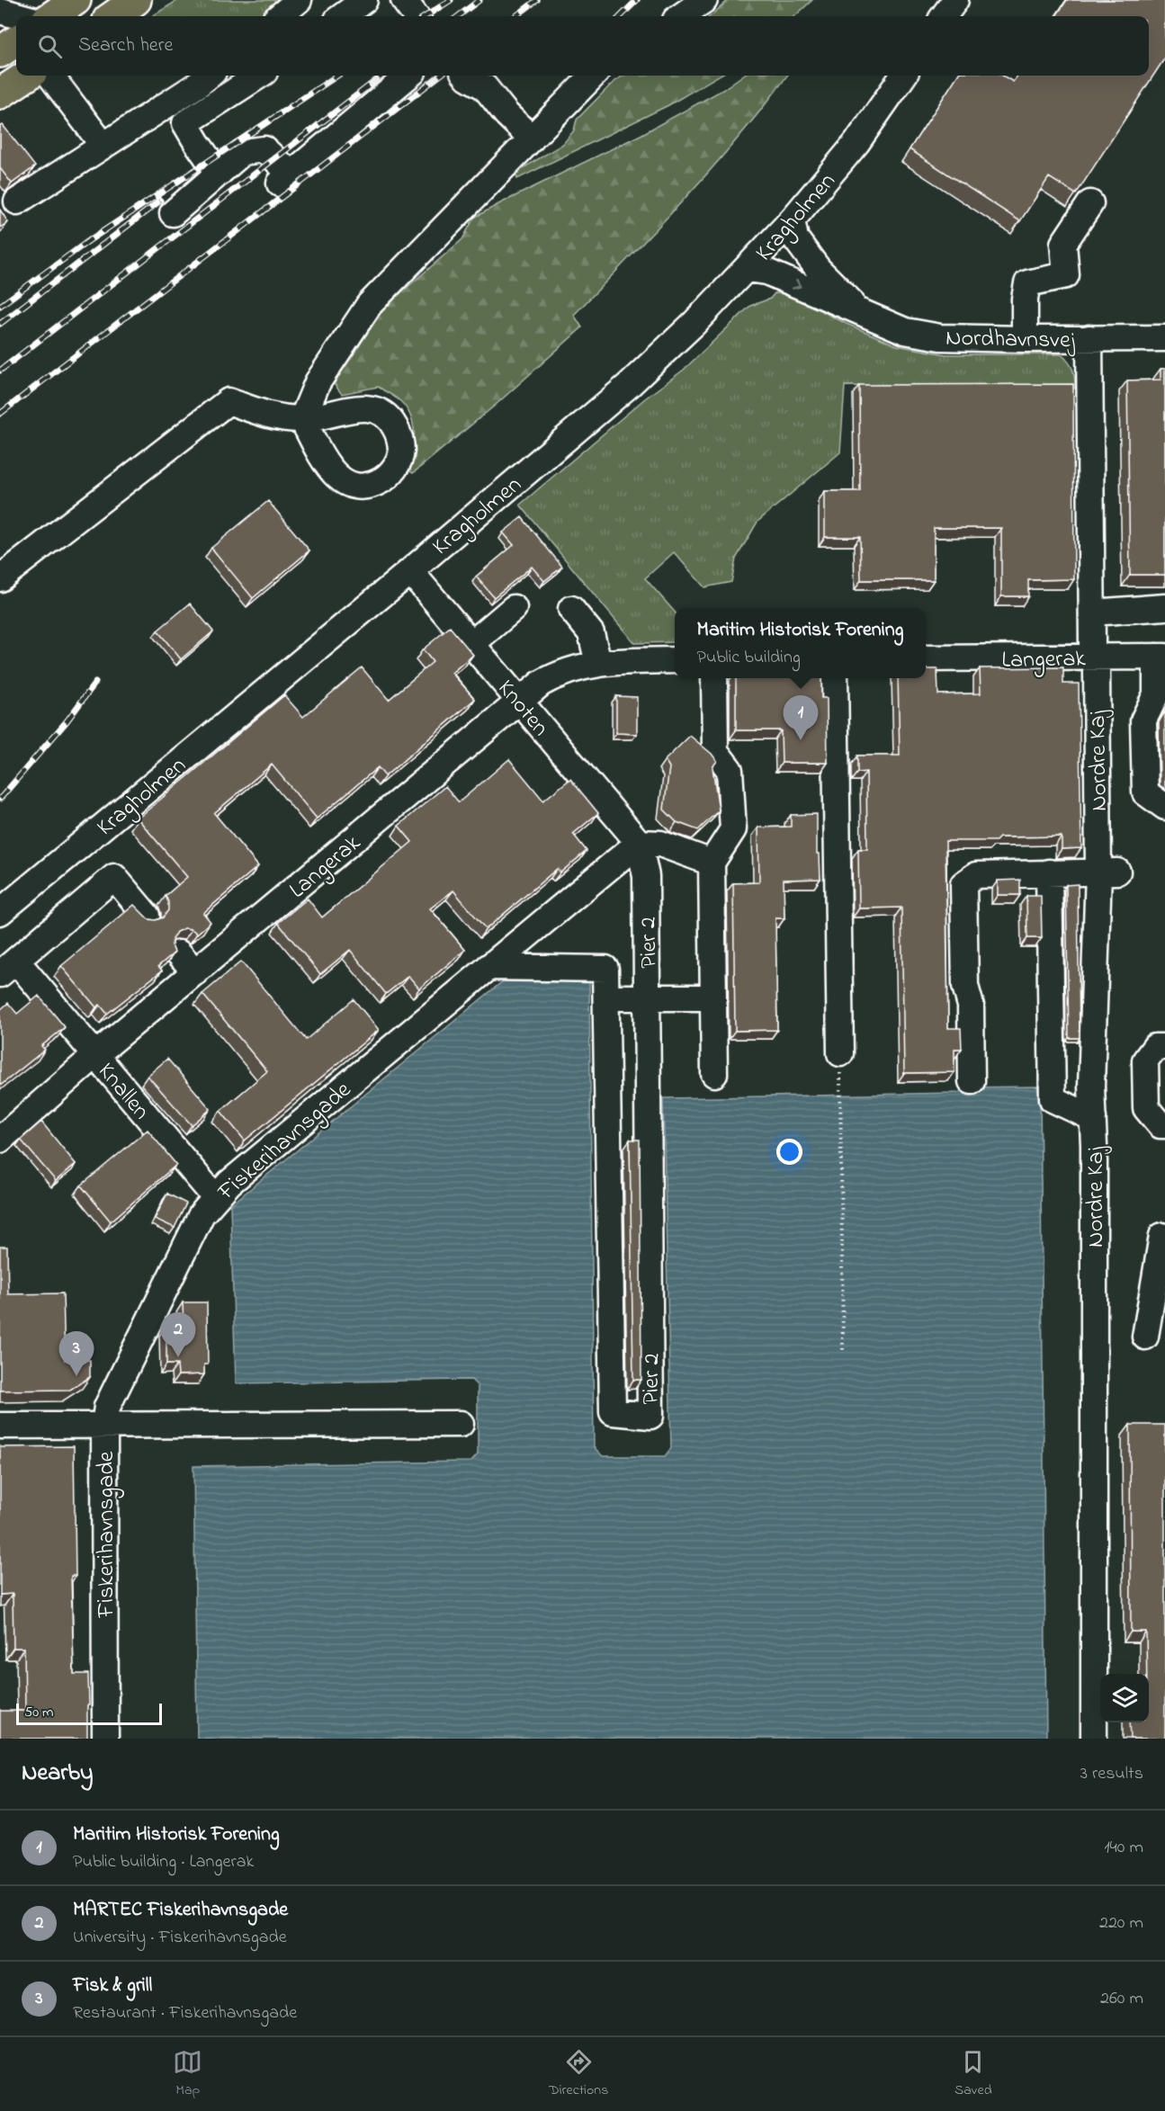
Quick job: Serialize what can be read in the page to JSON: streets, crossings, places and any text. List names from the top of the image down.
{
  "streets": {
    "street": [
      "Kragholmen",
      "Nordhavnsvej",
      "Langerak",
      "Knoten",
      "Nordre Kaj",
      "Pier 2",
      "Knallen",
      "Fiskerihavnsgade"
    ]
  },
  "crossings": [
    ["Kragholmen", "Nordhavnsvej"],
    ["Kragholmen", "Knoten"],
    ["Nordhavnsvej", "Nordre Kaj"],
    ["Langerak", "Knoten"],
    ["Langerak", "Nordre Kaj"],
    ["Langerak", "Knallen"],
    ["Knoten", "Pier 2"],
    ["Knoten", "Fiskerihavnsgade"],
    ["Pier 2", "Fiskerihavnsgade"],
    ["Knallen", "Fiskerihavnsgade"]
  ],
  "scale_bar": "50 m",
  "page": {
    "search": "Search here",
    "popup": ["Maritim Historisk Forening", "Public building"],
    "pins": ["1", "2", "3"],
    "scale": "50 m",
    "heading": ["Nearby", "3 results"],
    "list": [
      {
        "mark": "1",
        "name": "Maritim Historisk Forening",
        "note": "Public building · Langerak",
        "value": "140 m"
      },
      {
        "mark": "2",
        "name": "MARTEC Fiskerihavnsgade",
        "note": "University · Fiskerihavnsgade",
        "value": "220 m"
      },
      {
        "mark": "3",
        "name": "Fisk & grill",
        "note": "Restaurant · Fiskerihavnsgade",
        "value": "260 m"
      }
    ],
    "nav": ["Map", "Directions", "Saved"]
  }
}
